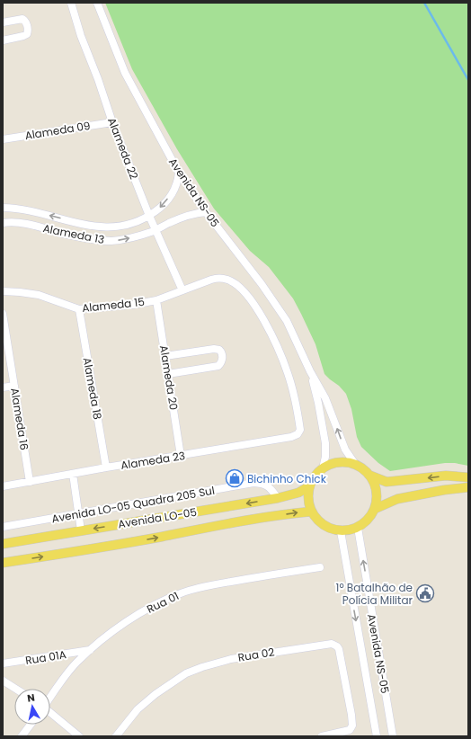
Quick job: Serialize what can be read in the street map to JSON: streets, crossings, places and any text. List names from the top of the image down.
{
  "streets": {
    "main road": ["Avenida LO-05"],
    "street": [
      "Alameda 09",
      "Alameda 22",
      "Avenida NS-05",
      "Alameda 13",
      "Alameda 15",
      "Alameda 20",
      "Alameda 18",
      "Alameda 16",
      "Alameda 23",
      "Avenida LO-05 Quadra 205 Sul",
      "Rua 01",
      "Rua 02",
      "Rua 01A"
    ]
  },
  "crossings": [
    ["Alameda 09", "Alameda 22"],
    ["Alameda 22", "Alameda 13"],
    ["Alameda 22", "Alameda 15"],
    ["Avenida NS-05", "Alameda 13"],
    ["Avenida NS-05", "Avenida LO-05"],
    ["Alameda 15", "Alameda 20"],
    ["Alameda 15", "Alameda 18"],
    ["Alameda 15", "Alameda 23"],
    ["Alameda 20", "Alameda 23"],
    ["Alameda 18", "Alameda 23"],
    ["Alameda 16", "Alameda 23"],
    ["Avenida LO-05 Quadra 205 Sul", "Avenida LO-05"],
    ["Rua 01", "Rua 01A"]
  ],
  "places": {
    "shop": ["Bichinho Chick"],
    "public building": ["1º Batalhão de Polícia Militar"]
  },
  "north": "top"
}
